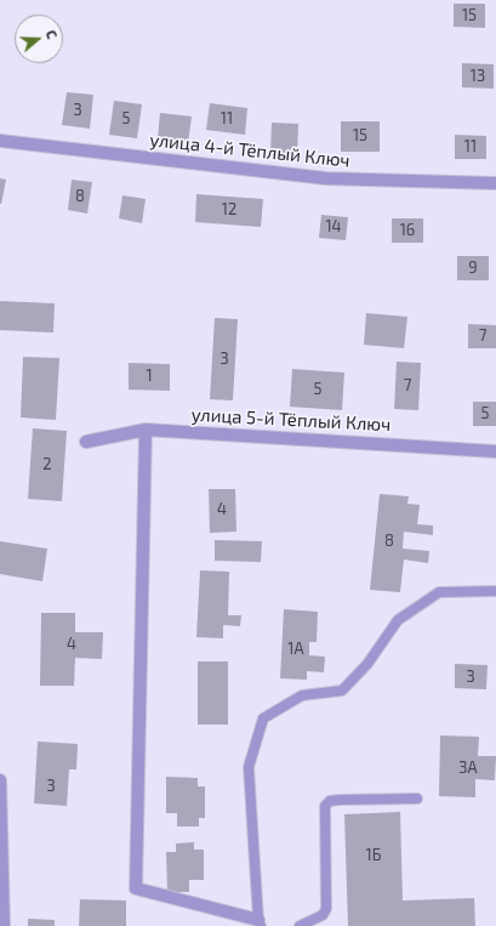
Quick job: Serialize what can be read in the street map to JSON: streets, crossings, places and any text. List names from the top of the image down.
{
  "streets": {
    "street": ["улица 4-й Тёплый Ключ", "улица 5-й Тёплый Ключ"]
  },
  "house_numbers": [
    "15",
    "13",
    "3",
    "5",
    "11",
    "15",
    "11",
    "8",
    "12",
    "14",
    "16",
    "9",
    "7",
    "3",
    "1",
    "7",
    "5",
    "5",
    "2",
    "4",
    "8",
    "4",
    "1А",
    "3",
    "3А",
    "3",
    "1Б"
  ],
  "north": "right"
}
